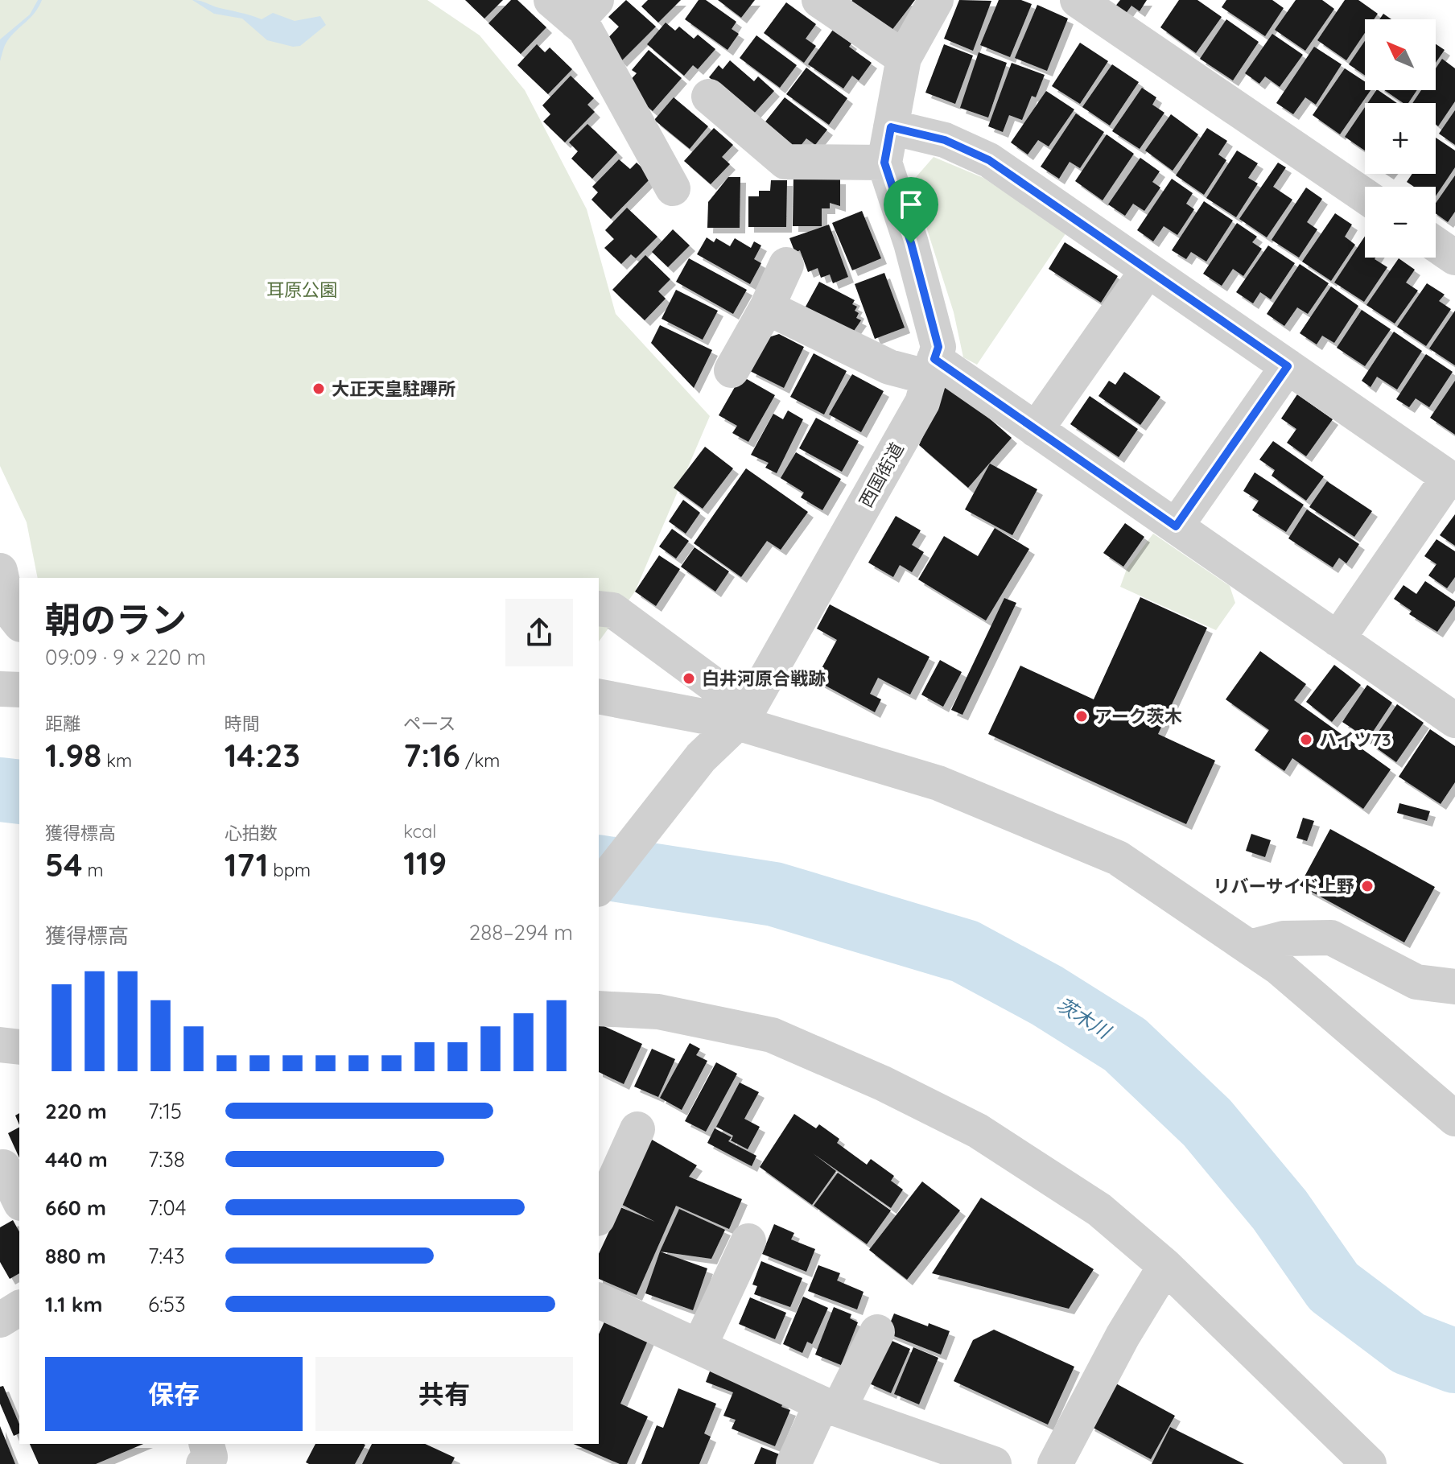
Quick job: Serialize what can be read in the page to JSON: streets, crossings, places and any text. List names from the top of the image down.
{
  "streets": {
    "street": ["西国街道"]
  },
  "water": ["茨木川"],
  "parks": ["耳原公園"],
  "places": [
    "大正天皇駐蹕所",
    "白井河原合戦跡",
    "アーク茨木",
    "ハイツ73",
    "リバーサイド上野"
  ],
  "north": "top left",
  "page": {
    "map_buttons": ["+", "−"],
    "heading": ["朝のラン", "09:09 · 9 × 220 m"],
    "stats": [
      ["距離", "1.98 km"],
      ["時間", "14:23"],
      ["ペース", "7:16 /km"],
      ["獲得標高", "54 m"],
      ["心拍数", "171 bpm"],
      ["kcal", "119"]
    ],
    "chart": ["獲得標高", "288–294 m"],
    "list": [
      {
        "name": "220 m",
        "note": "7:15"
      },
      {
        "name": "440 m",
        "note": "7:38"
      },
      {
        "name": "660 m",
        "note": "7:04"
      },
      {
        "name": "880 m",
        "note": "7:43"
      },
      {
        "name": "1.1 km",
        "note": "6:53"
      }
    ],
    "buttons": ["保存", "共有"]
  }
}
